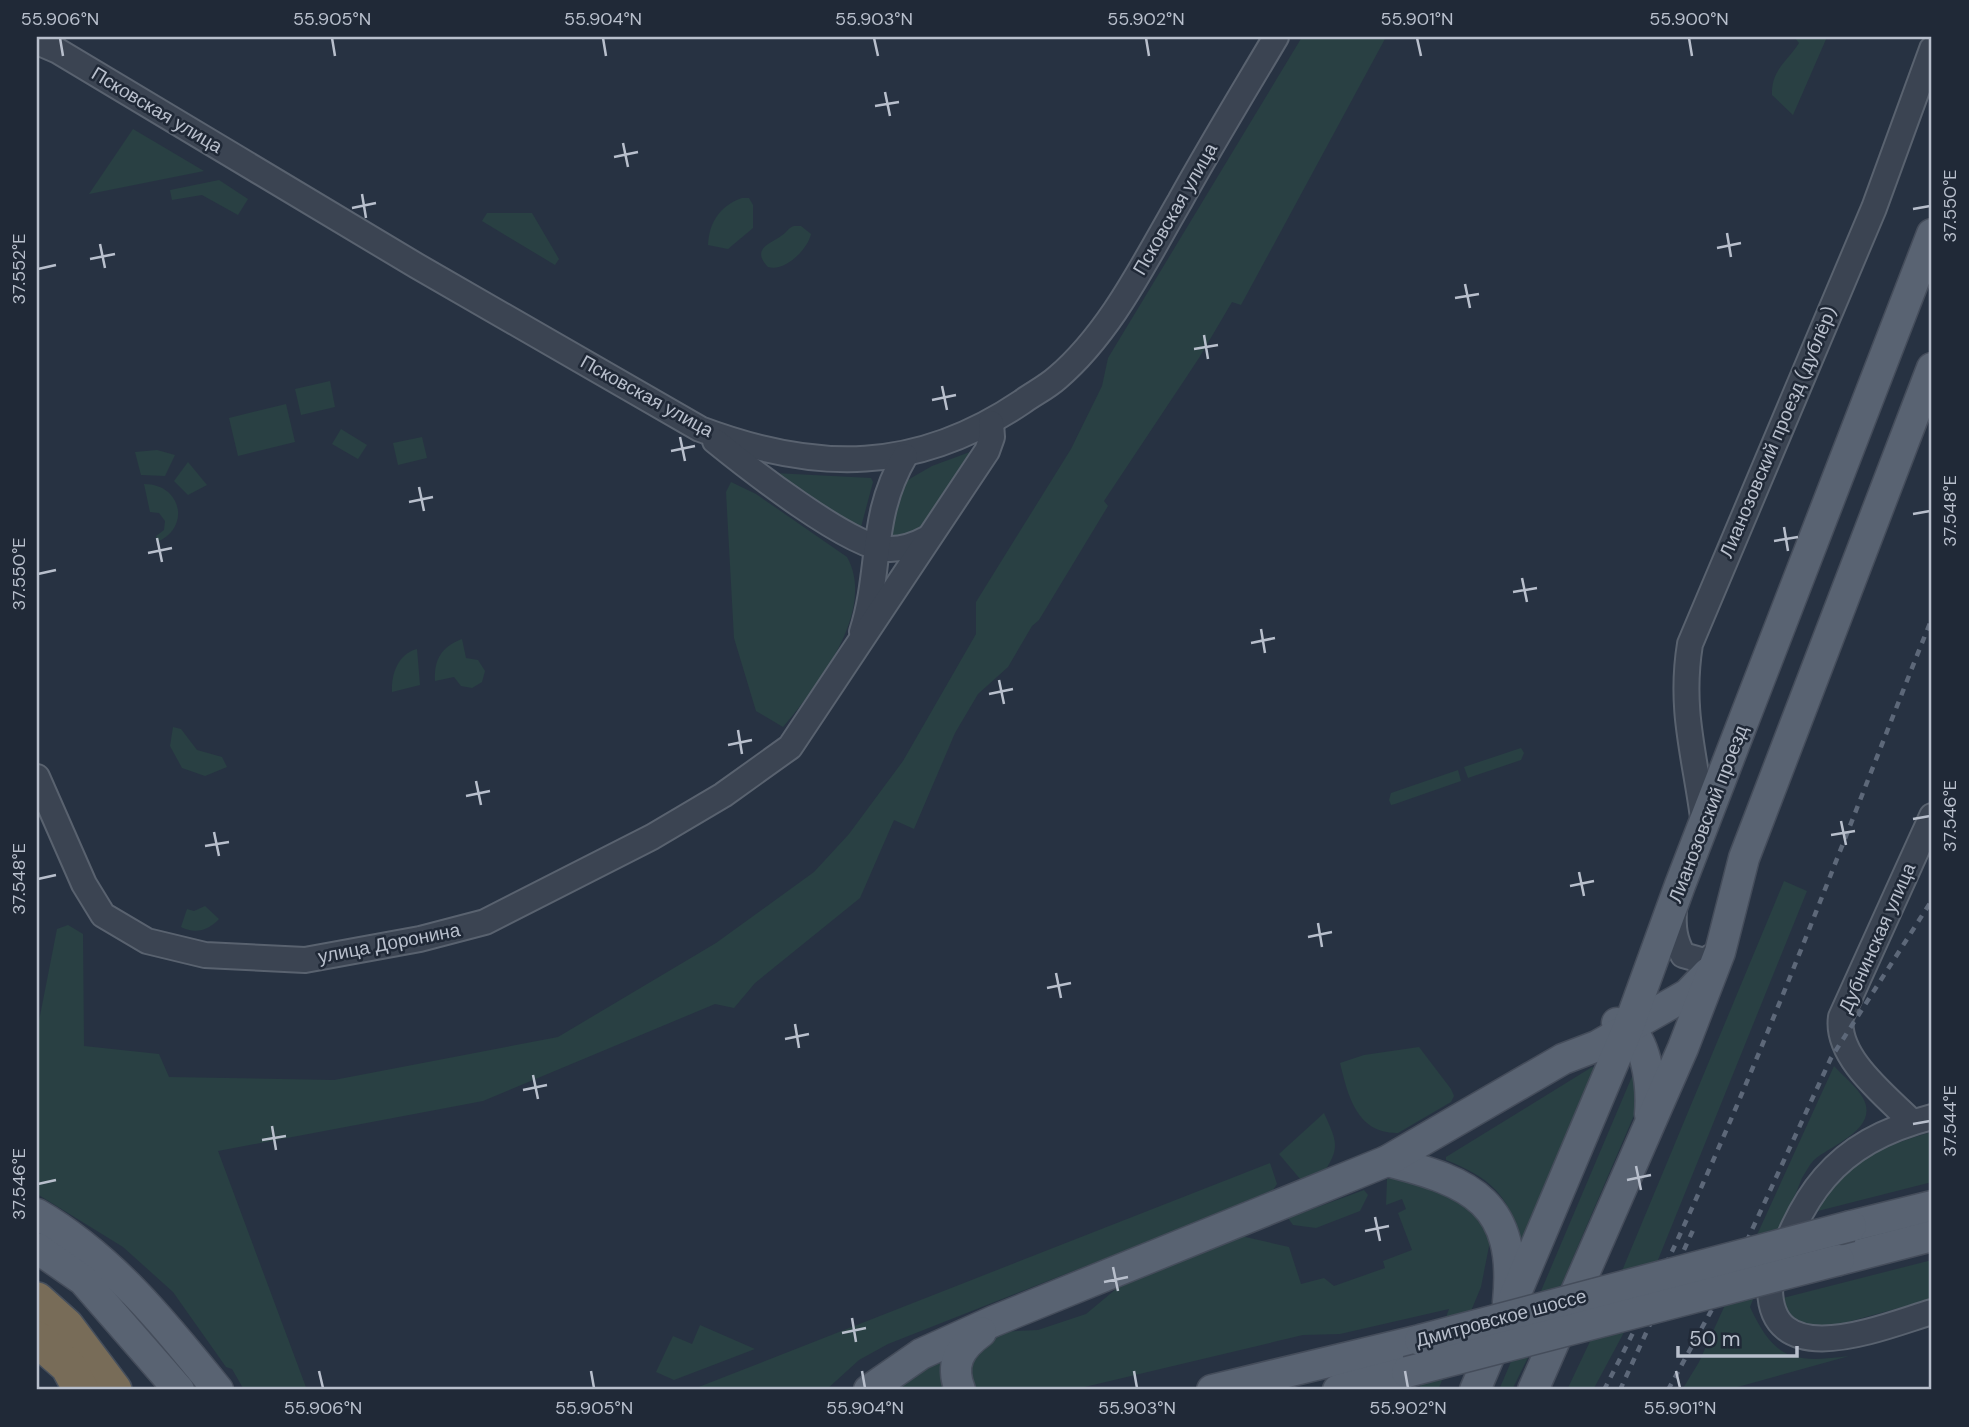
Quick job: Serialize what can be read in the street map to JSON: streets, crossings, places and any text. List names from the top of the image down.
{
  "streets": {
    "main road": ["Лианозовский проезд", "Дмитровское шоссе"],
    "street": [
      "Псковская улица",
      "Лианозовский проезд (дублёр)",
      "Дубнинская улица",
      "улица Доронина"
    ]
  },
  "crossings": [
    ["Лианозовский проезд (дублёр)", "Лианозовский проезд"]
  ],
  "scale_bar": "50 m",
  "coordinates": [
    "55.906°N",
    "55.905°N",
    "55.904°N",
    "55.903°N",
    "55.902°N",
    "55.901°N",
    "55.900°N",
    "37.550°E",
    "37.552°E",
    "37.548°E",
    "37.546°E",
    "37.544°E"
  ]
}
